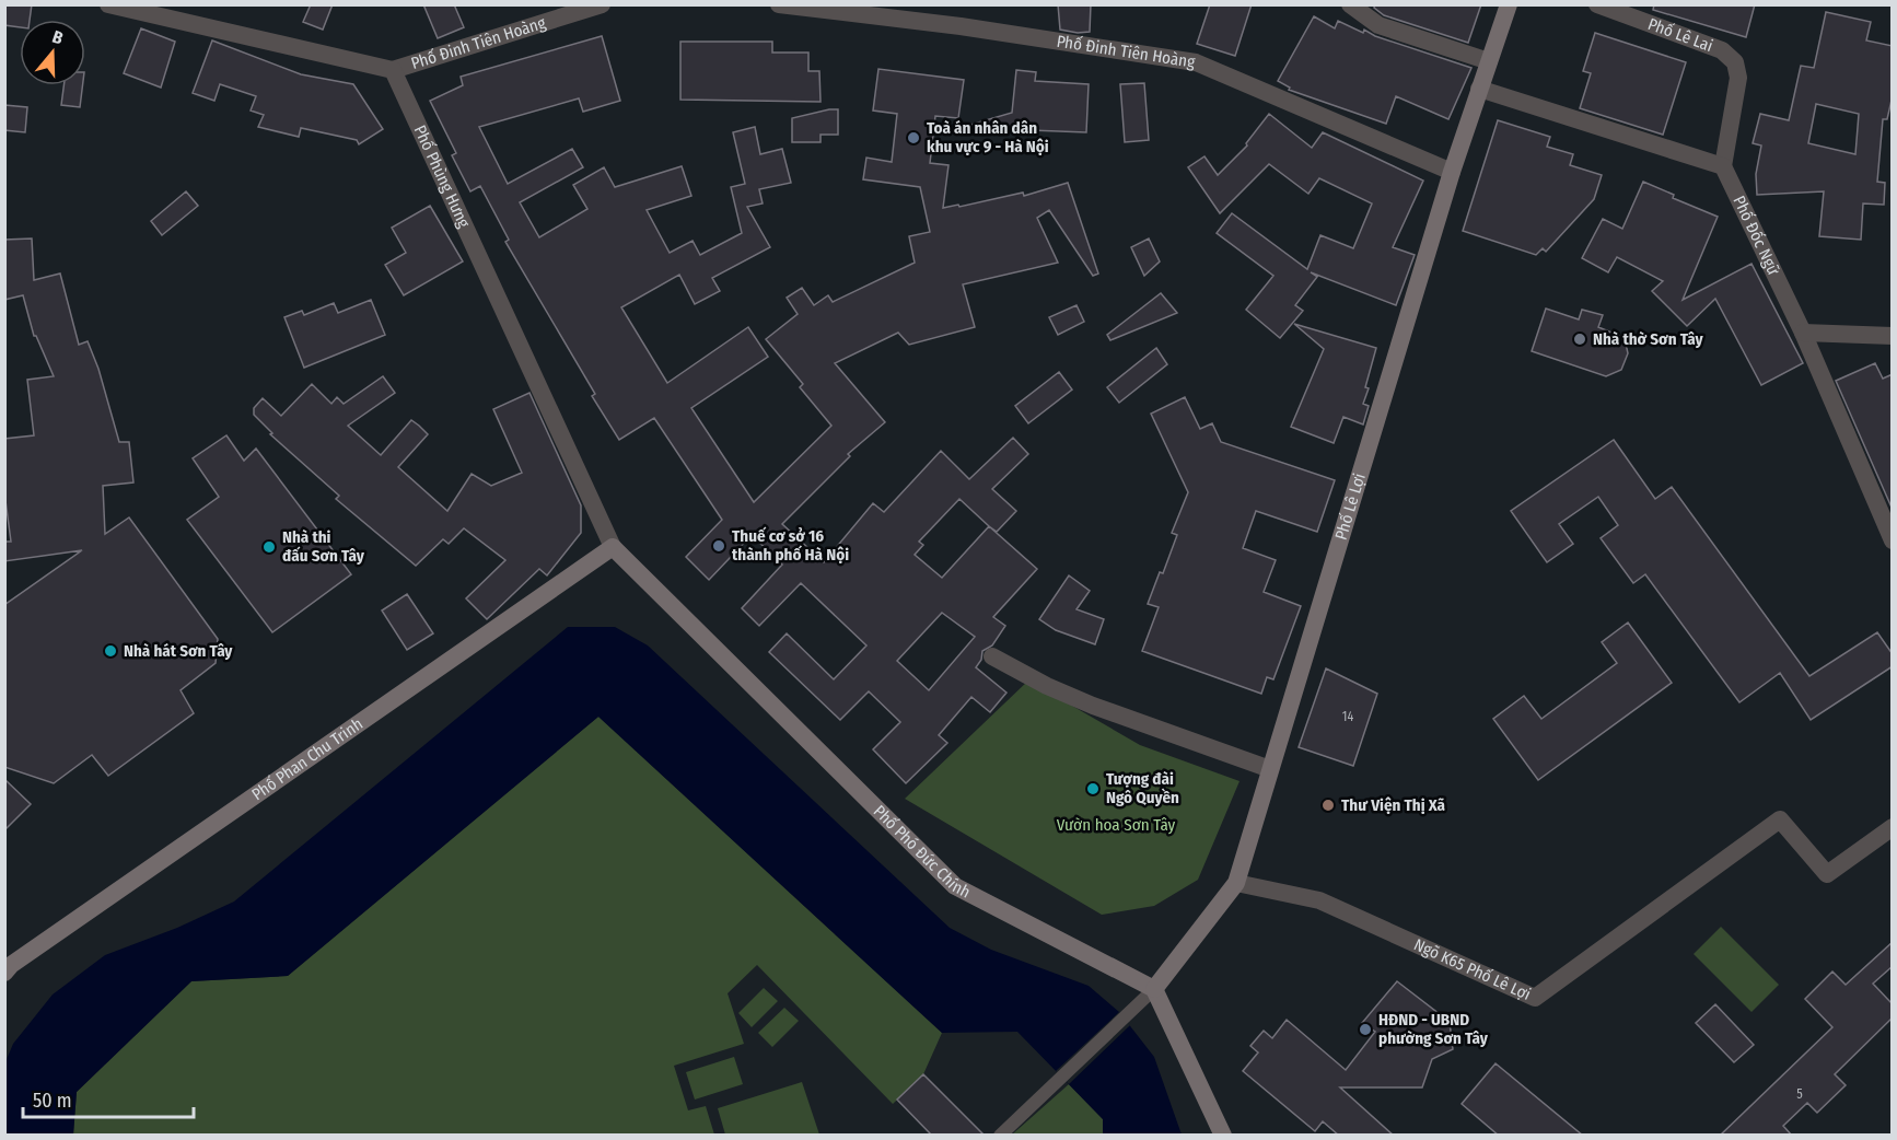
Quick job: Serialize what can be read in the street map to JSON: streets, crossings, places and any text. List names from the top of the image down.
{
  "streets": {
    "main road": ["Phố Lê Lợi", "Phố Phan Chu Trinh", "Phố Phó Đức Chính"],
    "street": [
      "Phố Lê Lai",
      "Phố Đinh Tiên Hoàng",
      "Phố Phùng Hưng",
      "Phố Đốc Ngữ",
      "Ngõ K65 Phố Lê Lợi"
    ]
  },
  "crossings": [
    ["Phố Lê Lai", "Phố Đốc Ngữ"],
    ["Phố Đinh Tiên Hoàng", "Phố Phùng Hưng"],
    ["Phố Đinh Tiên Hoàng", "Phố Lê Lợi"],
    ["Phố Phùng Hưng", "Phố Phan Chu Trinh"],
    ["Phố Phùng Hưng", "Phố Phó Đức Chính"],
    ["Phố Lê Lợi", "Phố Phó Đức Chính"],
    ["Phố Lê Lợi", "Ngõ K65 Phố Lê Lợi"],
    ["Phố Phan Chu Trinh", "Phố Phó Đức Chính"]
  ],
  "parks": ["Vườn hoa Sơn Tây"],
  "places": [
    "Toà án nhân dân khu vực 9 - Hà Nội",
    "Nhà thờ Sơn Tây",
    "Thuế cơ sở 16 thành phố Hà Nội",
    "Nhà thi đấu Sơn Tây",
    "Nhà hát Sơn Tây",
    "Tượng đài Ngô Quyền",
    "Thư Viện Thị Xã",
    "HĐND - UBND phường Sơn Tây"
  ],
  "house_numbers": ["14", "5"],
  "scale_bar": "50 m",
  "north": "top"
}
